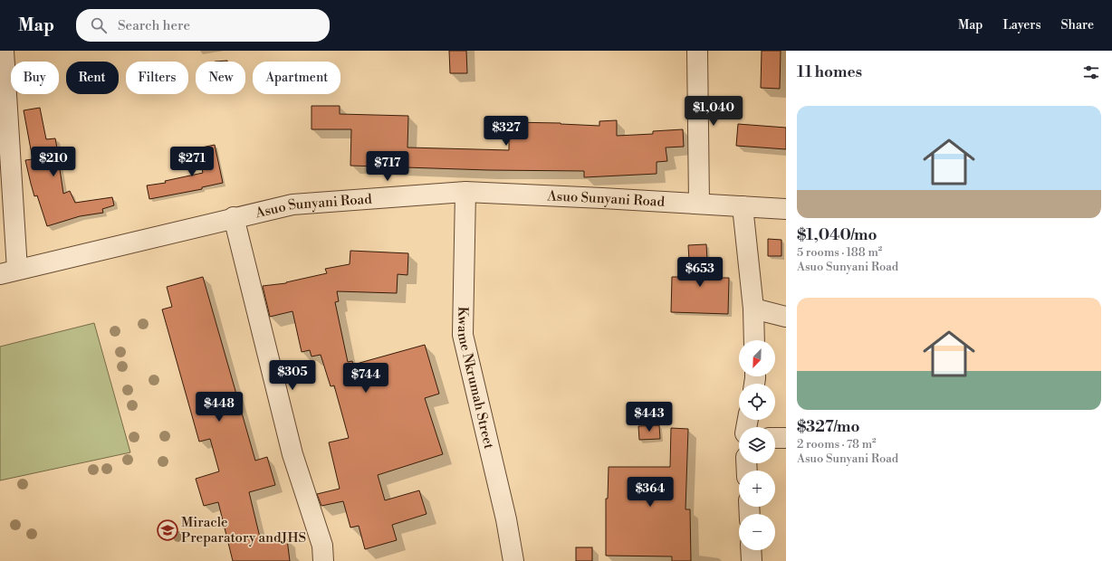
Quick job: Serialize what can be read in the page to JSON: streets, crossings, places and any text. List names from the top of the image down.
{
  "streets": {
    "street": ["Asuo Sunyani Road", "Kwame Nkrumah Street"]
  },
  "crossings": [
    ["Asuo Sunyani Road", "Kwame Nkrumah Street"]
  ],
  "places": {
    "school or university": ["Miracle Preparatory andJHS"]
  },
  "north": "bottom left",
  "page": {
    "header": "Map",
    "search": "Search here",
    "nav": ["Map", "Layers", "Share"],
    "heading": "11 homes",
    "chip": [
      "Buy",
      "Rent",
      "Filters",
      "New",
      "Apartment"
    ],
    "list": [
      {
        "name": "$1,040/mo",
        "note": "5 rooms · 188 m² · Asuo Sunyani Road"
      },
      {
        "name": "$327/mo",
        "note": "2 rooms · 78 m² · Asuo Sunyani Road"
      }
    ],
    "price": [
      "$1,040",
      "$327",
      "$210",
      "$271",
      "$717",
      "$653",
      "$305",
      "$744",
      "$448",
      "$443",
      "$364"
    ],
    "map_buttons": ["+", "−"]
  }
}
